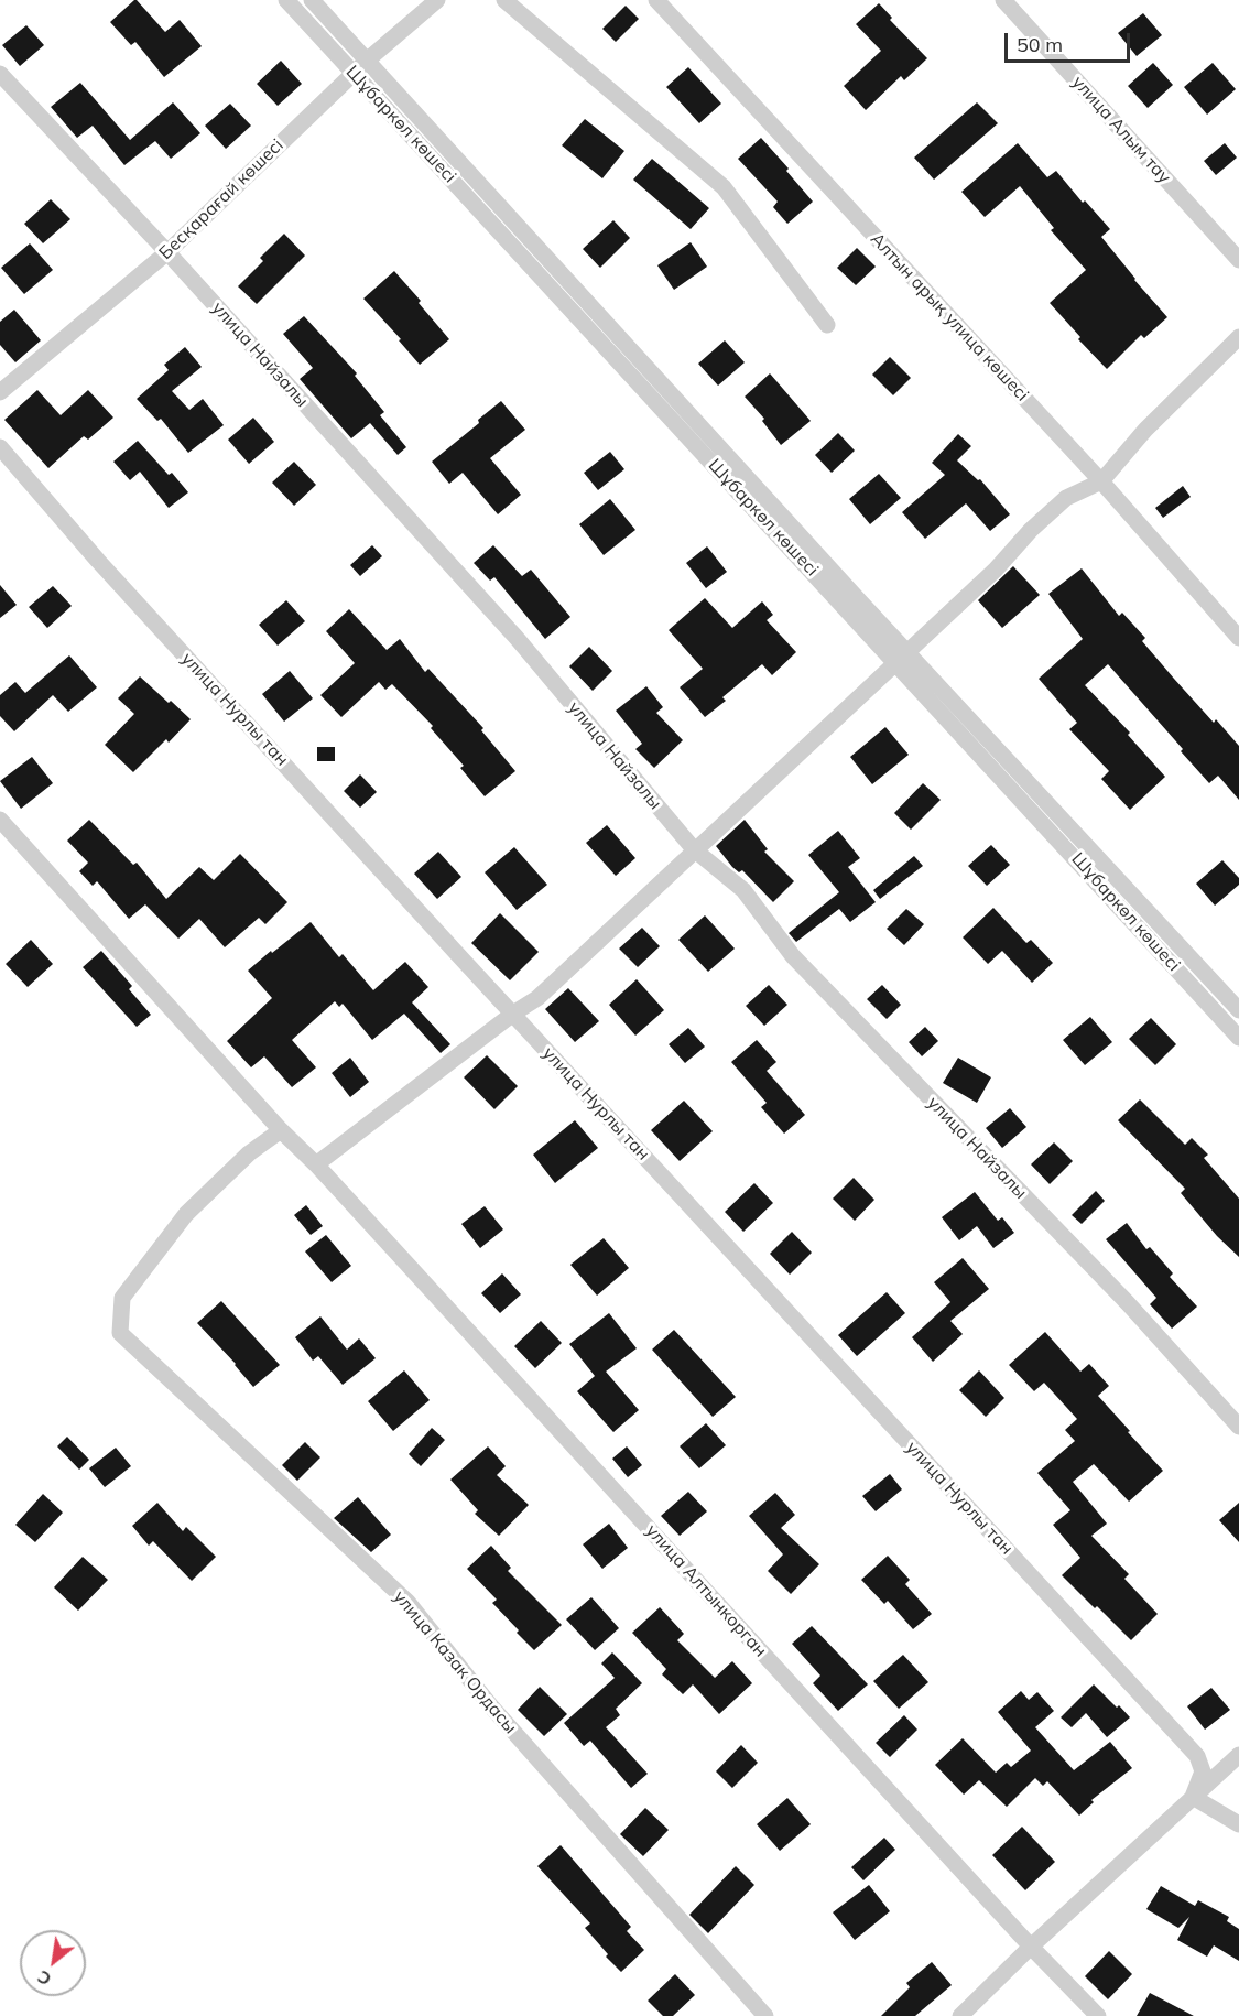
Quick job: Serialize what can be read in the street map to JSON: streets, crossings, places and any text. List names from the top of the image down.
{
  "streets": {
    "street": [
      "Шұбаркөл көшесі",
      "улица Алым тау",
      "Бесқарағай көшесі",
      "Алтын арық улица көшесі",
      "улица Найзалы",
      "улица Нурлы тан",
      "улица Алтынкорган",
      "улица Казак Ордасы"
    ]
  },
  "crossings": [
    ["Шұбаркөл көшесі", "Бесқарағай көшесі"],
    ["Бесқарағай көшесі", "улица Найзалы"],
    ["улица Алтынкорган", "улица Казак Ордасы"]
  ],
  "scale_bar": "50 m",
  "north": "bottom left"
}
